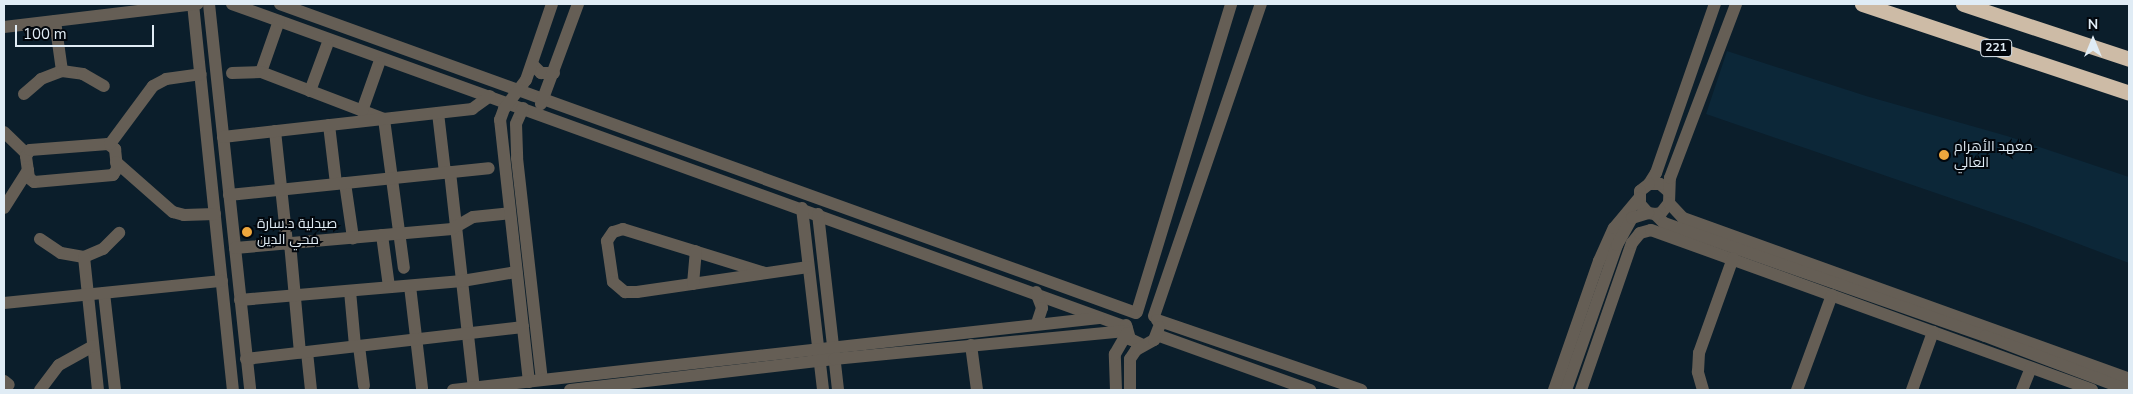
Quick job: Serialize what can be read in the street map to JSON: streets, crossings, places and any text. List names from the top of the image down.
{
  "streets": {
    "highway": ["221"]
  },
  "places": ["معهد الأهرام العالي", "صيدلية د.سارة محي الدين"],
  "scale_bar": "100 m",
  "north": "top"
}
